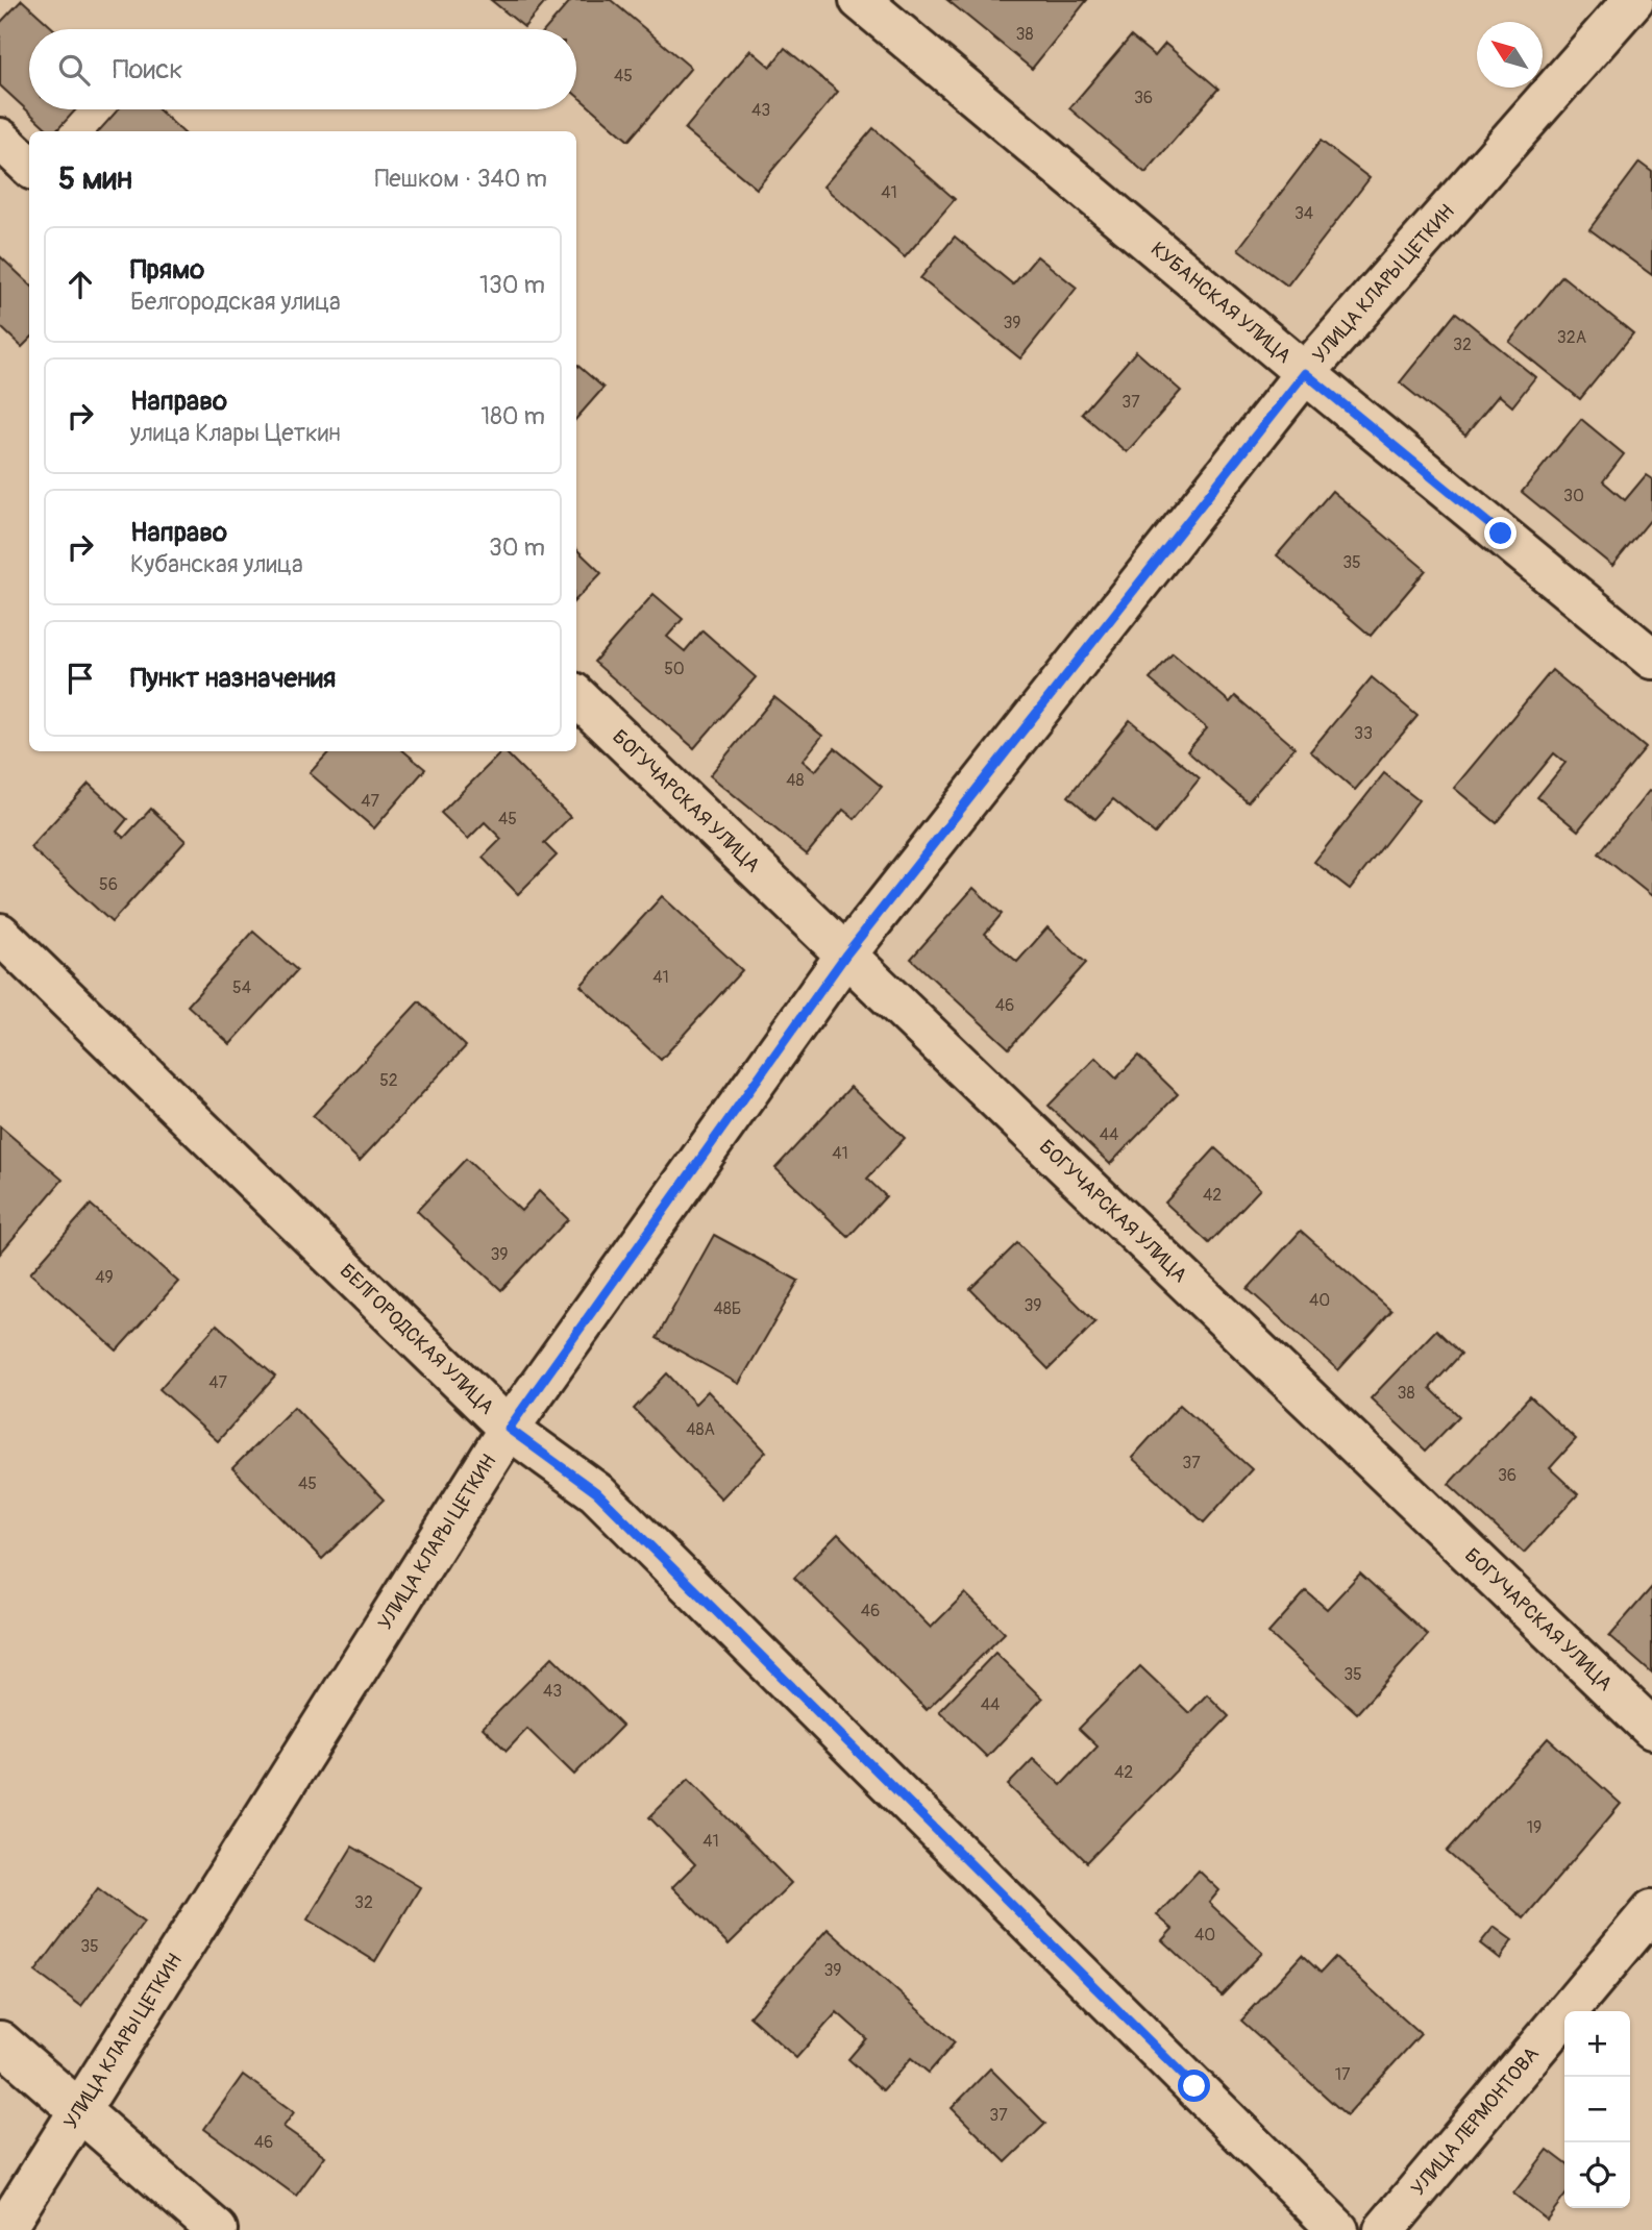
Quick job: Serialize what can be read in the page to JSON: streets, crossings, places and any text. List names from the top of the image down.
{
  "streets": {
    "street": [
      "УЛИЦА КЛАРЫ ЦЕТКИН",
      "КУБАНСКАЯ УЛИЦА",
      "БОГУЧАРСКАЯ УЛИЦА",
      "БЕЛГОРОДСКАЯ УЛИЦА",
      "УЛИЦА ЛЕРМОНТОВА"
    ]
  },
  "crossings": [
    ["УЛИЦА КЛАРЫ ЦЕТКИН", "КУБАНСКАЯ УЛИЦА"],
    ["УЛИЦА КЛАРЫ ЦЕТКИН", "БОГУЧАРСКАЯ УЛИЦА"],
    ["УЛИЦА КЛАРЫ ЦЕТКИН", "БЕЛГОРОДСКАЯ УЛИЦА"]
  ],
  "house_numbers": [
    "38",
    "45",
    "36",
    "43",
    "41",
    "34",
    "39",
    "32А",
    "32",
    "37",
    "30",
    "35",
    "50",
    "33",
    "48",
    "47",
    "45",
    "56",
    "41",
    "54",
    "46",
    "52",
    "44",
    "41",
    "42",
    "39",
    "49",
    "40",
    "39",
    "48Б",
    "47",
    "38",
    "48А",
    "37",
    "36",
    "45",
    "46",
    "35",
    "43",
    "44",
    "42",
    "19",
    "41",
    "32",
    "40",
    "35",
    "39",
    "17",
    "37",
    "46"
  ],
  "north": "top left",
  "page": {
    "search": "Поиск",
    "heading": ["5 мин", "Пешком · 340 m"],
    "list": [
      ["Прямо", "Белгородская улица", "130 m"],
      ["Направо", "улица Клары Цеткин", "180 m"],
      ["Направо", "Кубанская улица", "30 m"],
      "Пункт назначения"
    ],
    "map_buttons": ["+", "−"]
  }
}
